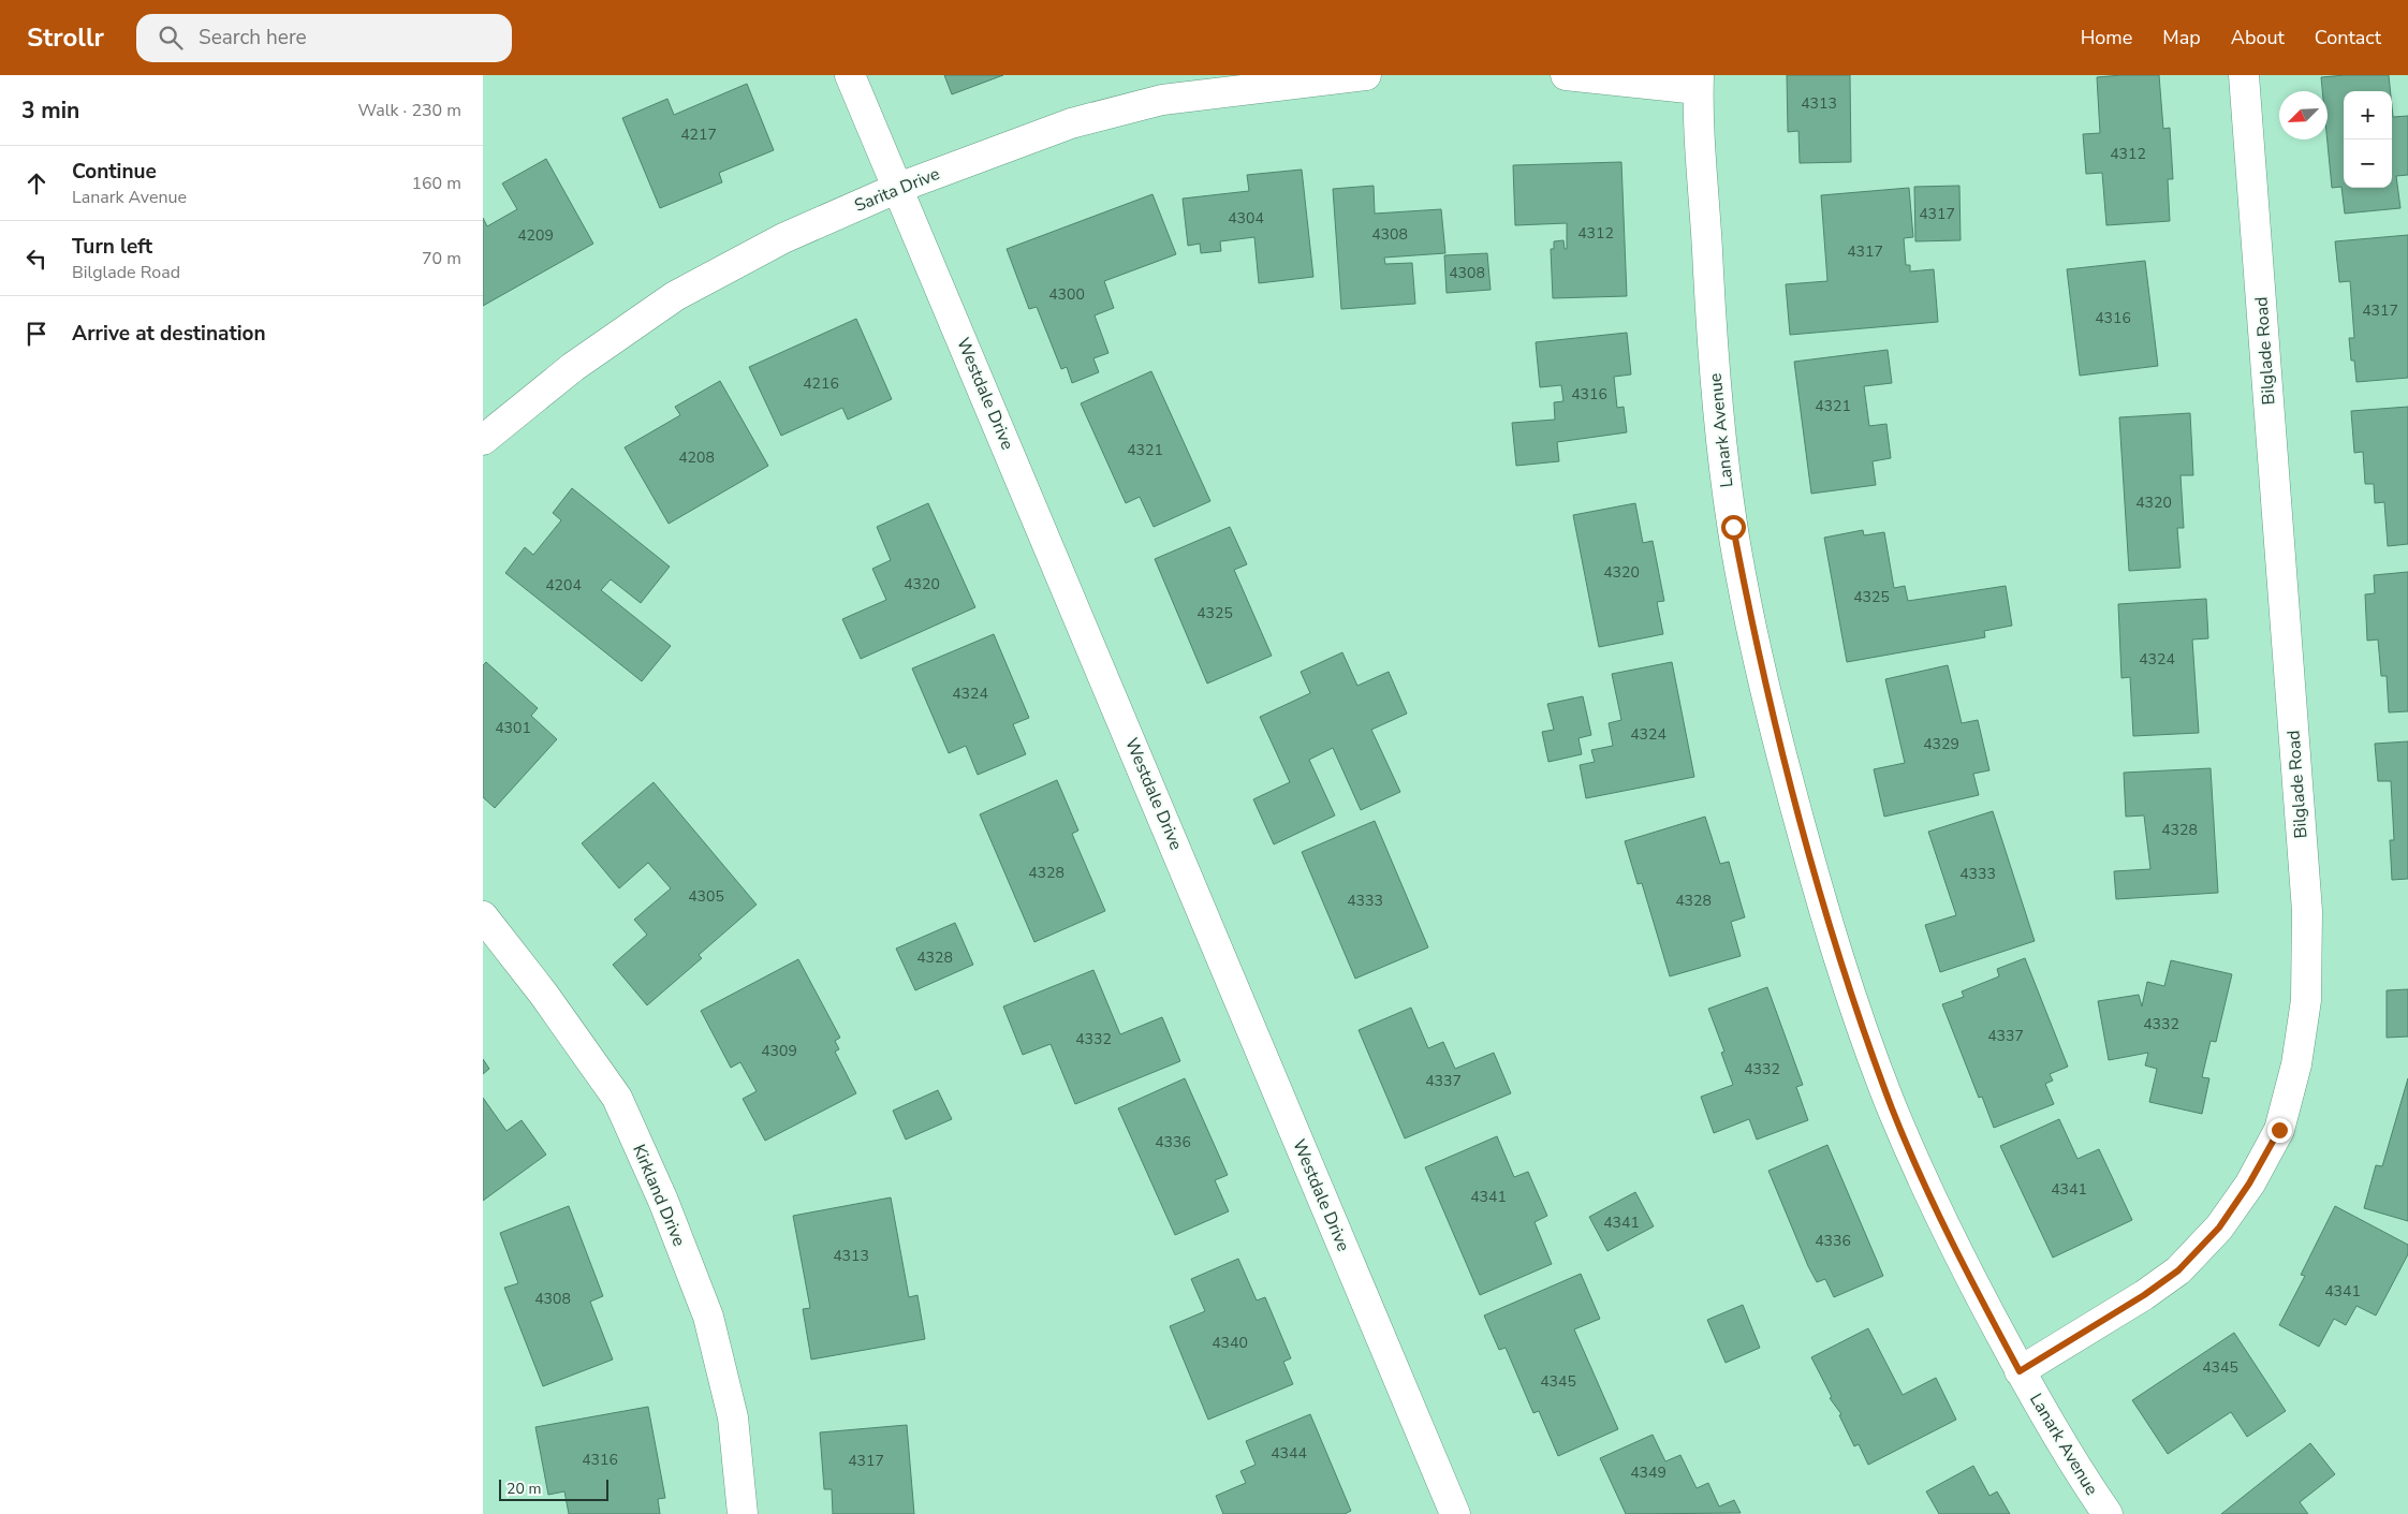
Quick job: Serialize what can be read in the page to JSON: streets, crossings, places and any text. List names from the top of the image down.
{
  "streets": {
    "street": [
      "Sarita Drive",
      "Bilglade Road",
      "Westdale Drive",
      "Lanark Avenue",
      "Kirkland Drive"
    ]
  },
  "crossings": [
    ["Sarita Drive", "Westdale Drive"],
    ["Bilglade Road", "Lanark Avenue"]
  ],
  "house_numbers": [
    "4313",
    "4217",
    "4312",
    "4317",
    "4304",
    "4312",
    "4308",
    "4209",
    "4317",
    "4308",
    "4300",
    "4317",
    "4316",
    "4216",
    "4316",
    "4321",
    "4321",
    "4208",
    "4320",
    "4320",
    "4320",
    "4204",
    "4325",
    "4325",
    "4324",
    "4324",
    "4301",
    "4324",
    "4329",
    "4328",
    "4328",
    "4333",
    "4305",
    "4333",
    "4328",
    "4328",
    "4332",
    "4337",
    "4332",
    "4309",
    "4332",
    "4337",
    "4336",
    "4341",
    "4341",
    "4341",
    "4336",
    "4313",
    "4341",
    "4308",
    "4340",
    "4345",
    "4345",
    "4344",
    "4316",
    "4317",
    "4349"
  ],
  "scale_bar": "20 m",
  "north": "bottom left",
  "page": {
    "header": "Strollr",
    "search": "Search here",
    "nav": [
      "Home",
      "Map",
      "About",
      "Contact"
    ],
    "heading": ["3 min", "Walk · 230 m"],
    "map_buttons": ["+", "−"],
    "list": [
      ["Continue", "Lanark Avenue", "160 m"],
      ["Turn left", "Bilglade Road", "70 m"],
      "Arrive at destination"
    ],
    "scale": "20 m"
  }
}
